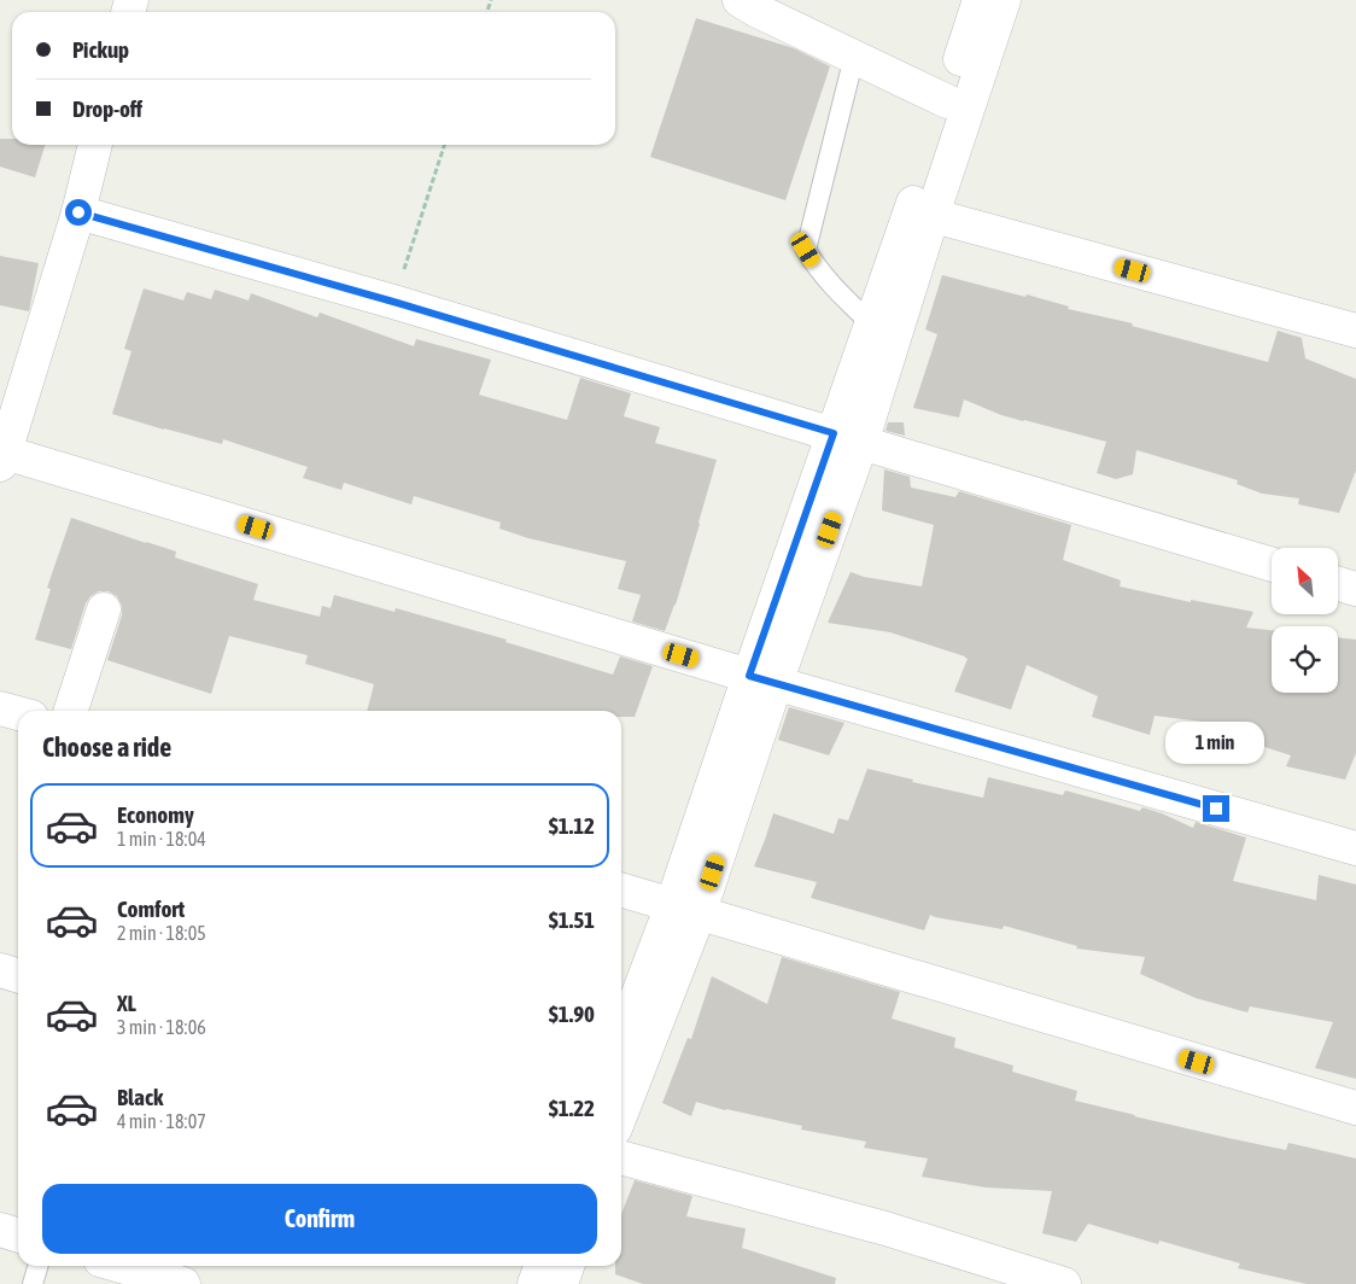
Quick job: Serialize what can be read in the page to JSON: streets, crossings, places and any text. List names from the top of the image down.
{
  "north": "top left",
  "page": {
    "banner": ["Pickup", "Drop-off"],
    "heading": "Choose a ride",
    "bubble": "1 min",
    "list": [
      {
        "name": "Economy",
        "note": "1 min · 18:04",
        "value": "$1.12"
      },
      {
        "name": "Comfort",
        "note": "2 min · 18:05",
        "value": "$1.51"
      },
      {
        "name": "XL",
        "note": "3 min · 18:06",
        "value": "$1.90"
      },
      {
        "name": "Black",
        "note": "4 min · 18:07",
        "value": "$1.22"
      }
    ],
    "buttons": "Confirm"
  }
}
